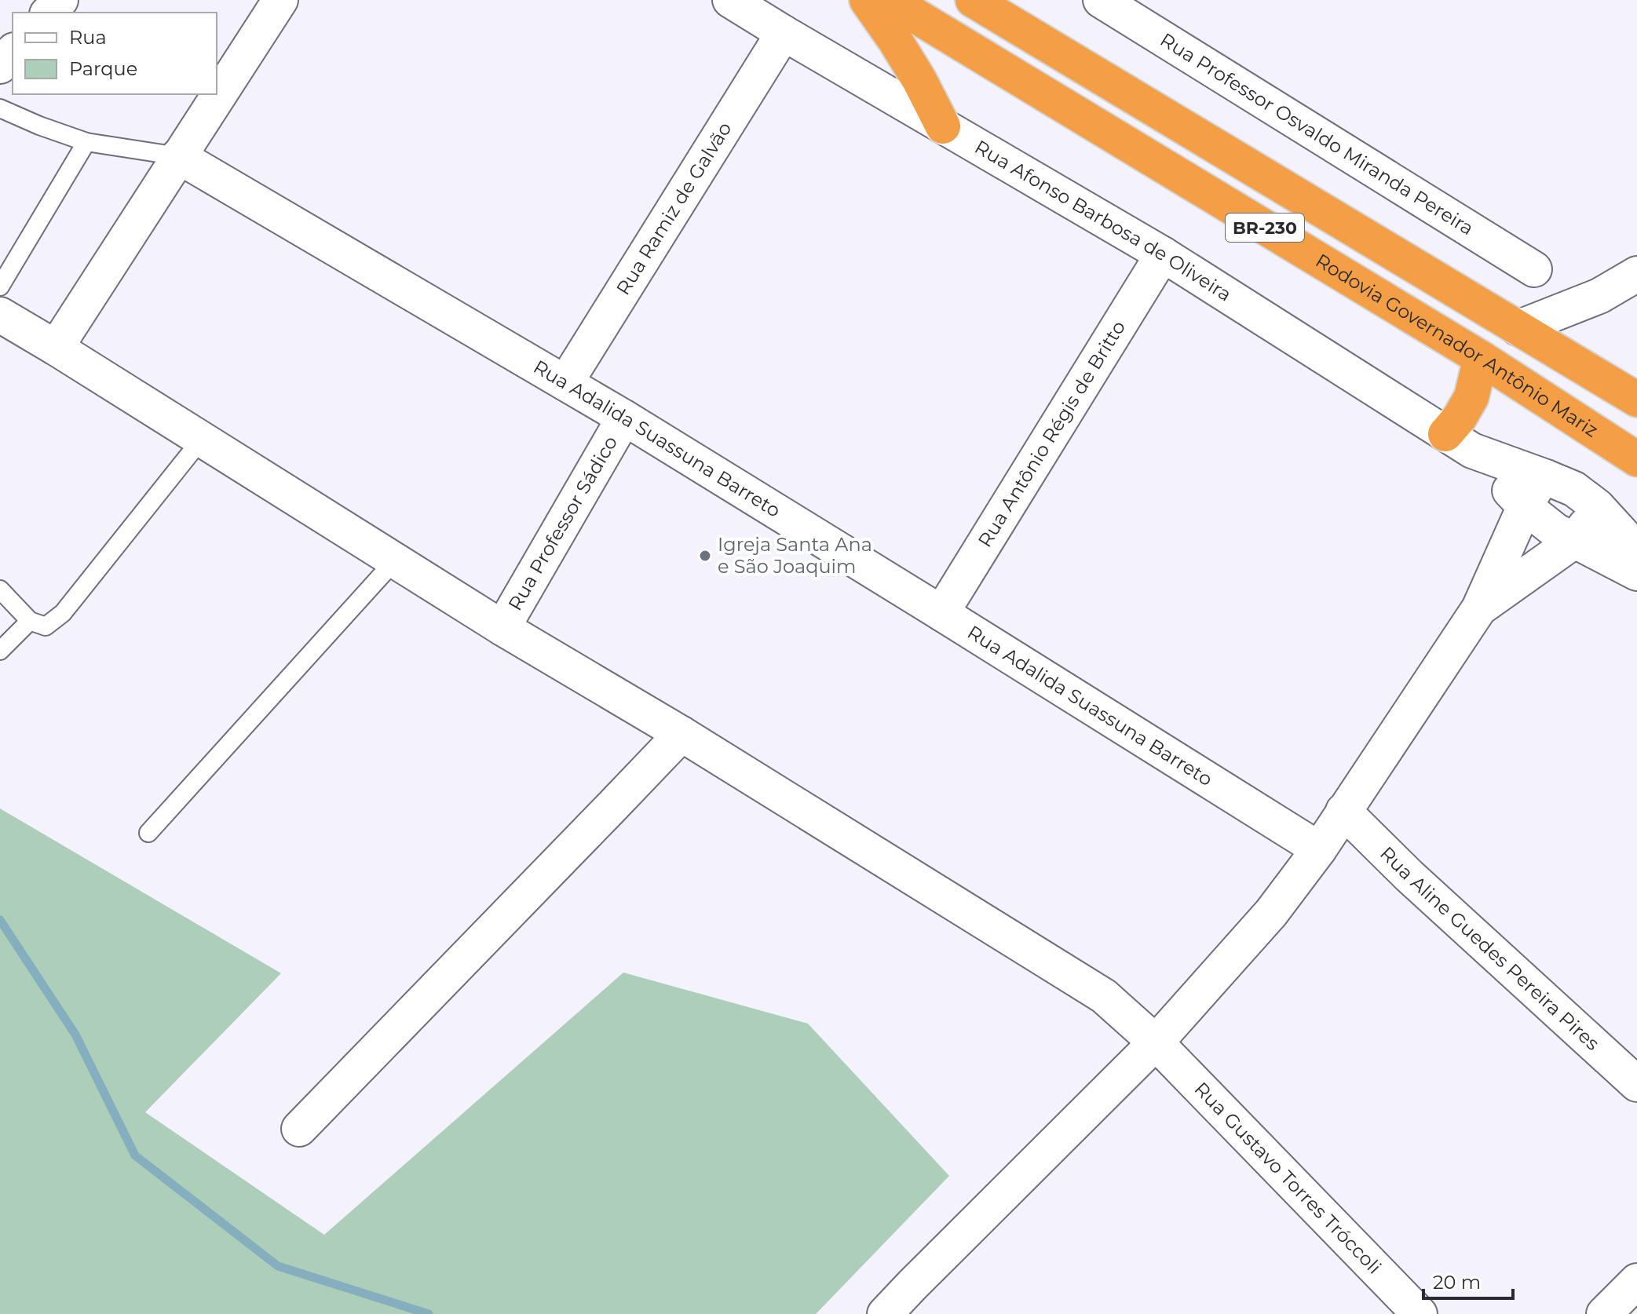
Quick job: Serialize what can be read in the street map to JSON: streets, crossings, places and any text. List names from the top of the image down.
{
  "streets": {
    "highway": ["BR-230", "Rodovia Governador Antônio Mariz"],
    "street": [
      "Rua Professor Osvaldo Miranda Pereira",
      "Rua Ramiz de Galvão",
      "Rua Afonso Barbosa de Oliveira",
      "Rua Antônio Régis de Britto",
      "Rua Adalida Suassuna Barreto",
      "Rua Professor Sádico",
      "Rua Aline Guedes Pereira Pires",
      "Rua Gustavo Torres Tróccoli"
    ]
  },
  "crossings": [
    ["Rua Ramiz de Galvão", "Rua Afonso Barbosa de Oliveira"],
    ["Rua Ramiz de Galvão", "Rua Adalida Suassuna Barreto"],
    ["Rua Afonso Barbosa de Oliveira", "Rua Antônio Régis de Britto"],
    ["Rua Antônio Régis de Britto", "Rua Adalida Suassuna Barreto"],
    ["Rua Adalida Suassuna Barreto", "Rua Professor Sádico"],
    ["Rua Professor Sádico", "Rua Gustavo Torres Tróccoli"]
  ],
  "places": ["Igreja Santa Ana e São Joaquim"],
  "legend": ["Rua", "Parque"],
  "scale_bar": "20 m"
}
